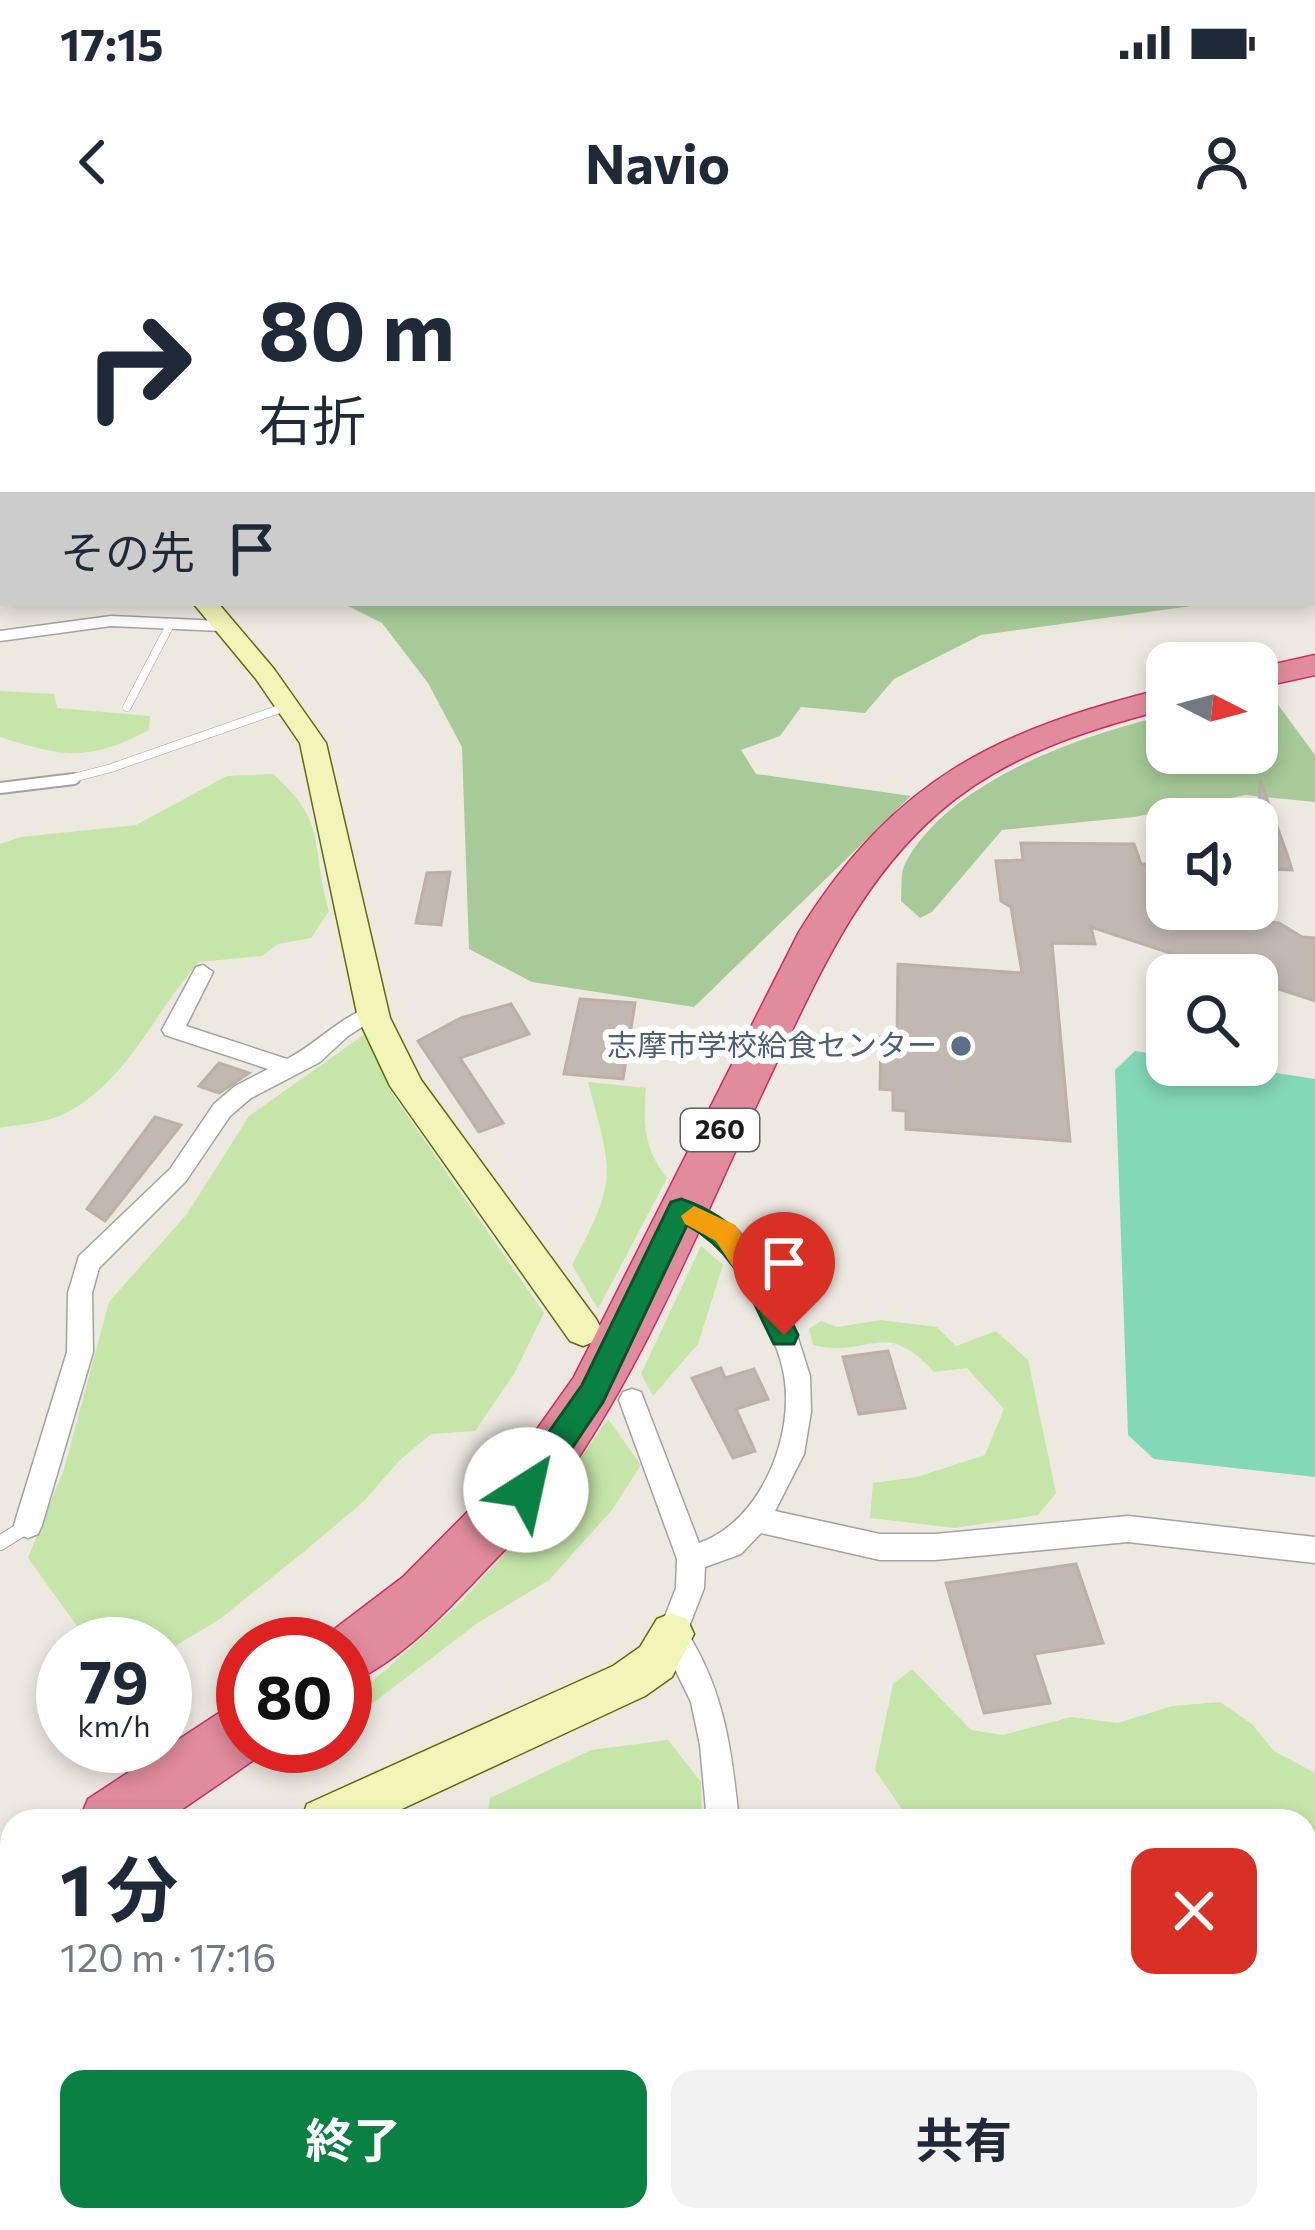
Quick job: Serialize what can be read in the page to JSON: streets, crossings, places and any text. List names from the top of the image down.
{
  "streets": {
    "highway": ["260"]
  },
  "places": ["志摩市学校給食センター"],
  "north": "right",
  "page": {
    "status": "17:15",
    "header": "Navio",
    "turn": ["80 m", "右折"],
    "then": "その先",
    "speed": "79 km/h",
    "limit": "80",
    "heading": ["1 分", "120 m · 17:16"],
    "buttons": ["終了", "共有"]
  }
}
